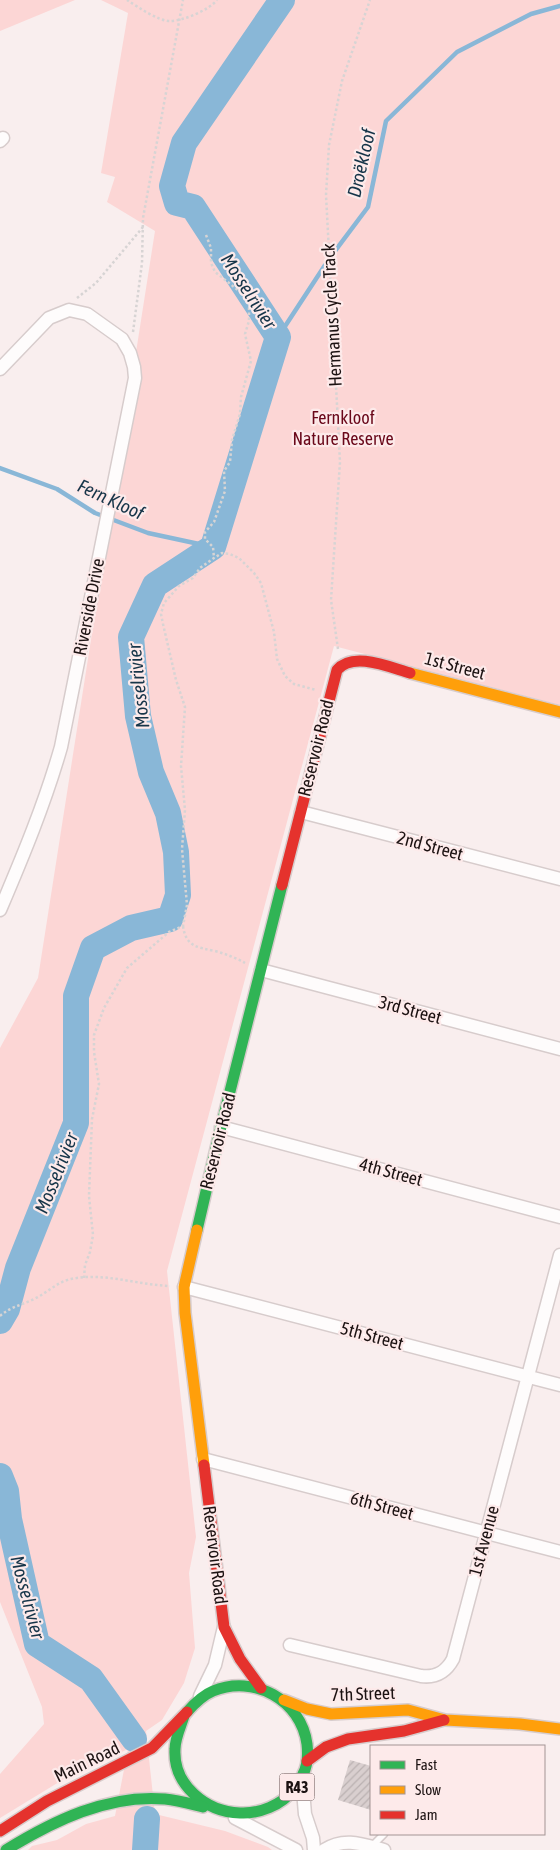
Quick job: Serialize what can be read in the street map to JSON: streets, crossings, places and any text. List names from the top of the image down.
{
  "streets": {
    "street": [
      "Riverside Drive",
      "1st Street",
      "Reservoir Road",
      "2nd Street",
      "3rd Street",
      "4th Street",
      "5th Street",
      "6th Street",
      "1st Avenue",
      "7th Street",
      "Main Road",
      "R43"
    ],
    "path": ["Hermanus Cycle Track"]
  },
  "crossings": [
    ["Hermanus Cycle Track", "1st Street"],
    ["Hermanus Cycle Track", "Reservoir Road"],
    ["1st Street", "Reservoir Road"],
    ["Reservoir Road", "2nd Street"],
    ["Reservoir Road", "3rd Street"],
    ["Reservoir Road", "4th Street"],
    ["Reservoir Road", "5th Street"],
    ["Reservoir Road", "6th Street"],
    ["Reservoir Road", "7th Street"],
    ["Reservoir Road", "Main Road"],
    ["5th Street", "1st Avenue"],
    ["6th Street", "1st Avenue"],
    ["7th Street", "Main Road"]
  ],
  "water": ["Droëkloof", "Mosselrivier", "Fern Kloof"],
  "parks": ["Fernkloof Nature Reserve"],
  "legend": ["Fast", "Slow", "Jam"]
}
